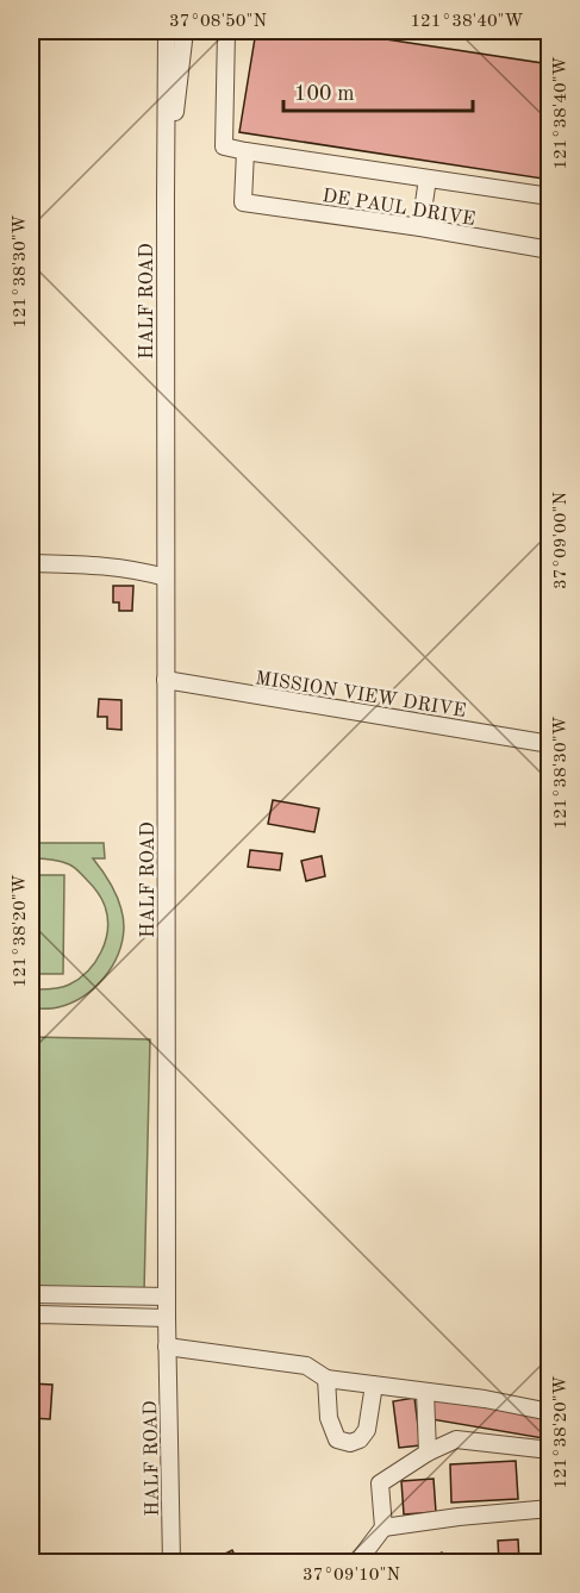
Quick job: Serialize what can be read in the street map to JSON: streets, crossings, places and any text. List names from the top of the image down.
{
  "streets": {
    "street": ["DE PAUL DRIVE", "HALF ROAD", "MISSION VIEW DRIVE"]
  },
  "crossings": [
    ["HALF ROAD", "MISSION VIEW DRIVE"]
  ],
  "scale_bar": "100 m",
  "coordinates": [
    "37°08'50\"N",
    "121°38'40\"W",
    "121°38'30\"W",
    "37°09'00\"N",
    "121°38'20\"W",
    "37°09'10\"N"
  ]
}
